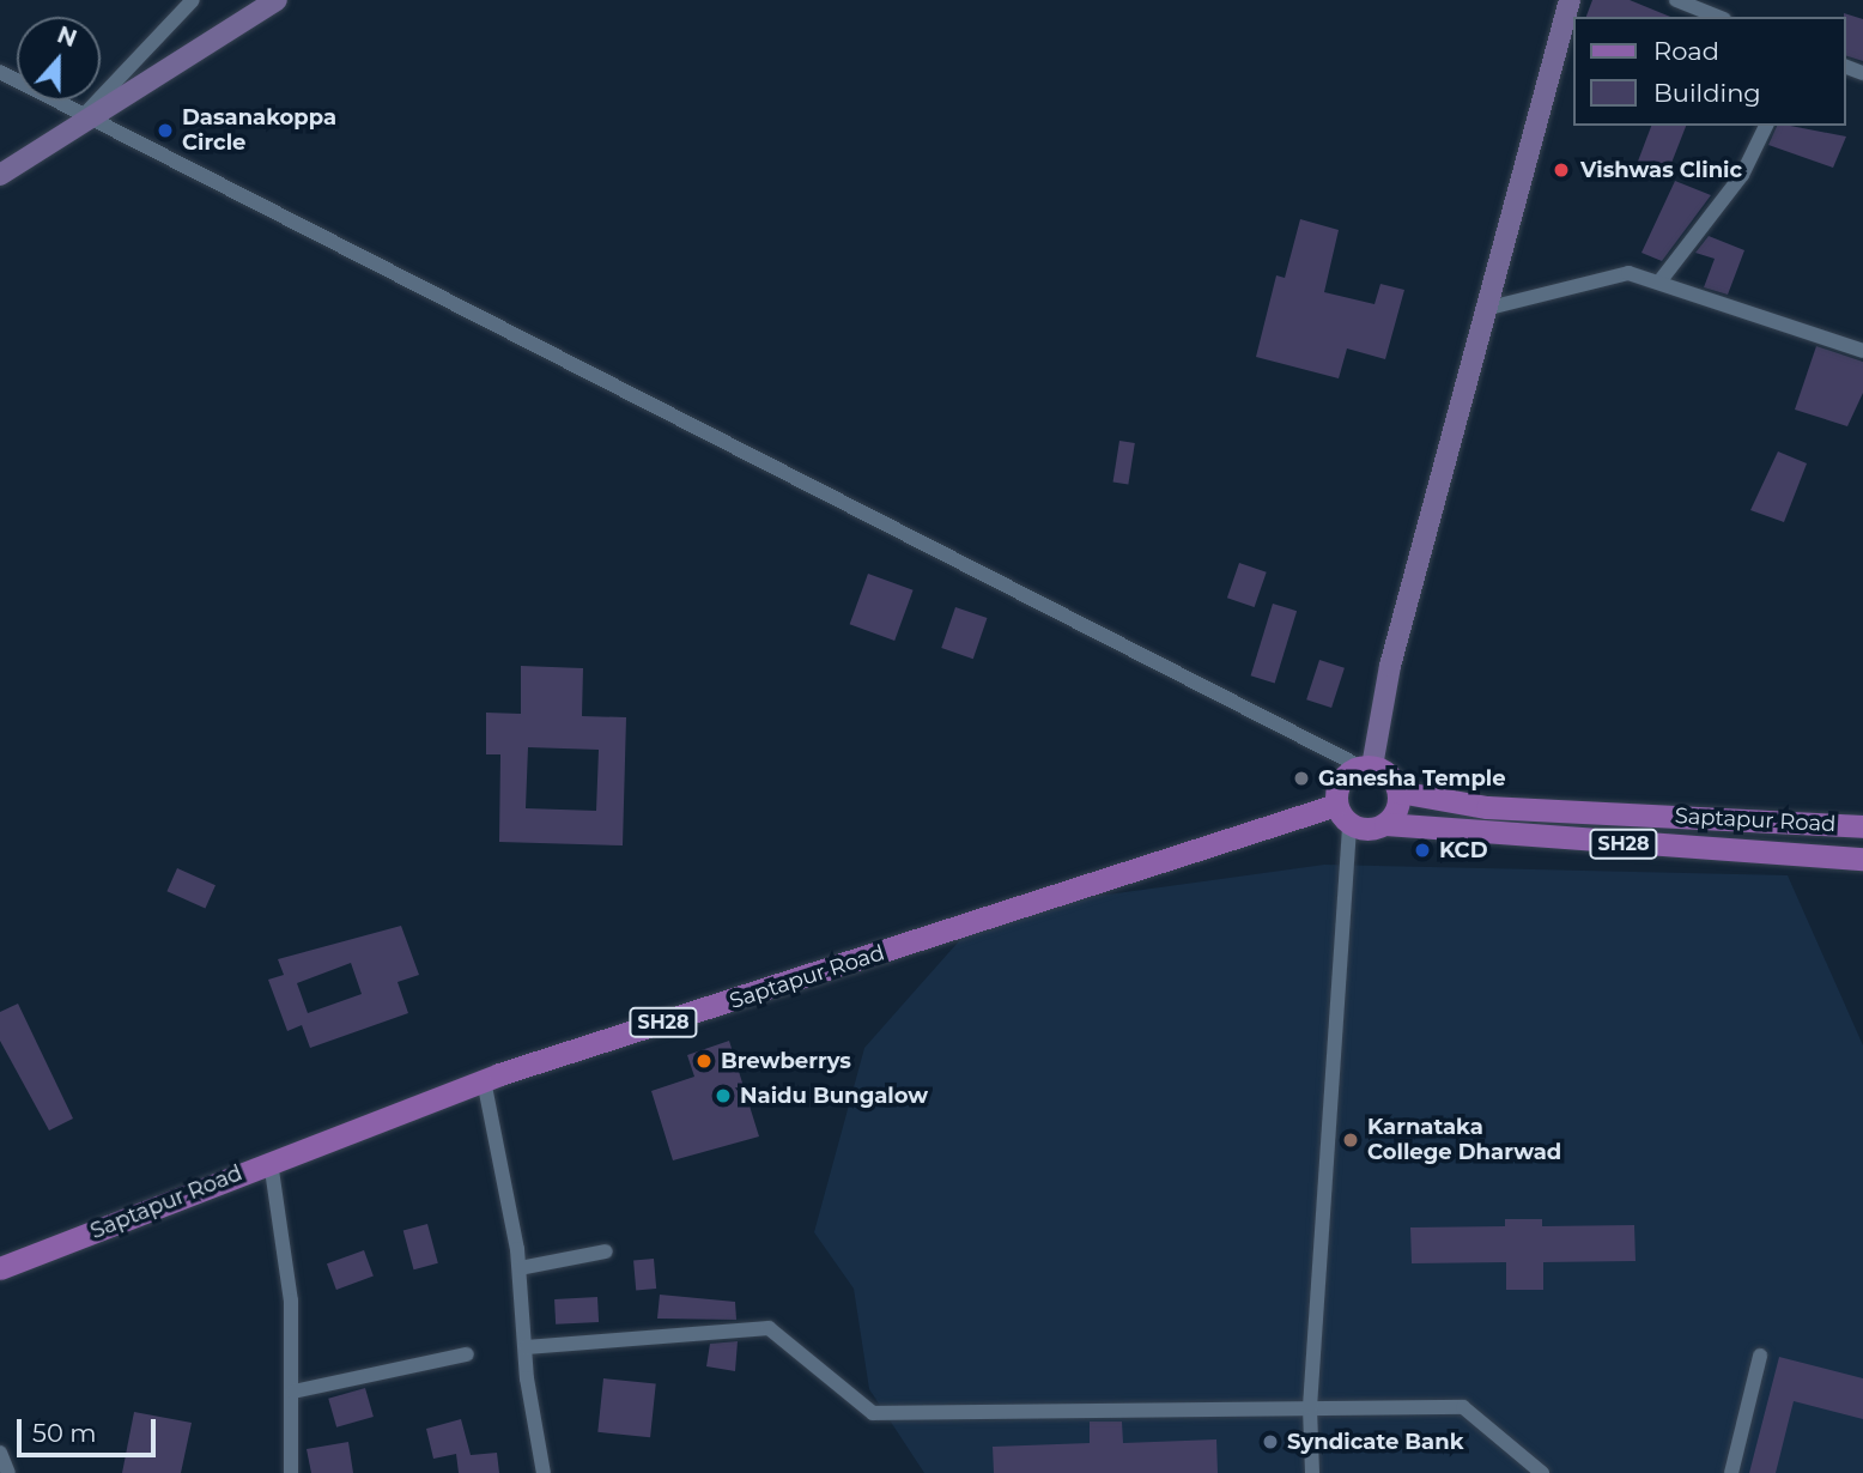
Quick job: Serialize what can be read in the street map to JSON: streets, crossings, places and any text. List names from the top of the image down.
{
  "streets": {
    "main road": ["Saptapur Road", "SH28"]
  },
  "places": [
    "Dasanakoppa Circle",
    "Vishwas Clinic",
    "Ganesha Temple",
    "KCD",
    "Brewberrys",
    "Naidu Bungalow",
    "Karnataka College Dharwad",
    "Syndicate Bank"
  ],
  "legend": ["Road", "Building"],
  "scale_bar": "50 m",
  "north": "top"
}
